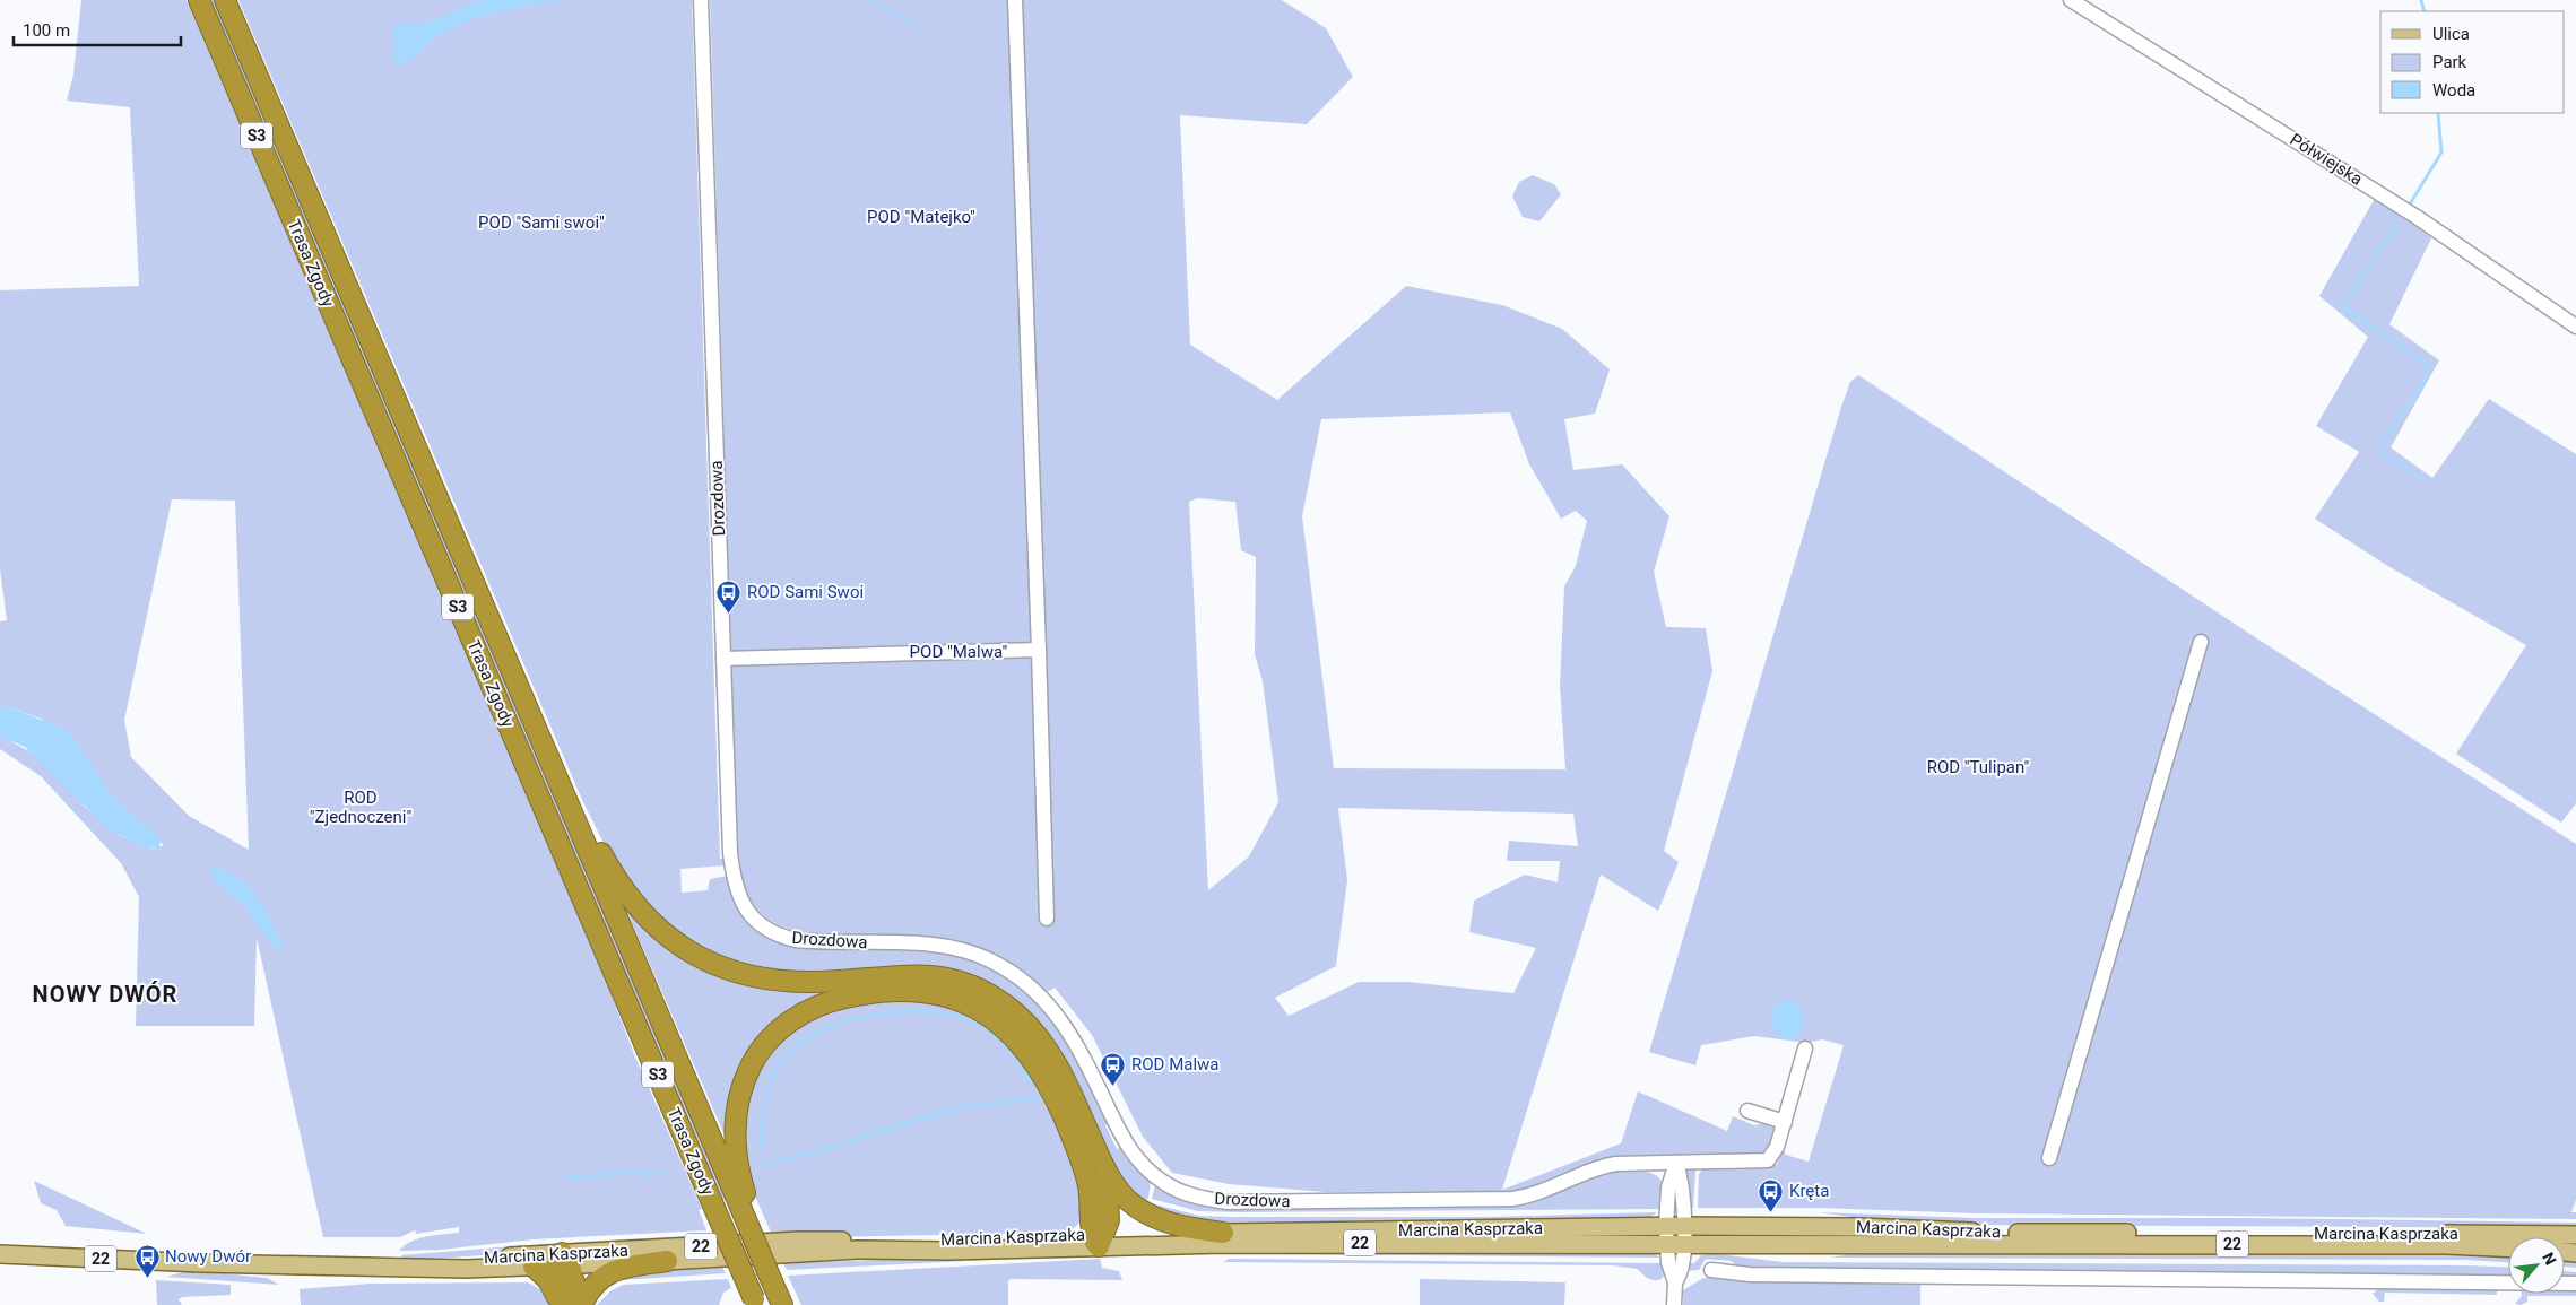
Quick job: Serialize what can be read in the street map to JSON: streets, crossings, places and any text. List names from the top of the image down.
{
  "streets": {
    "highway": ["S3", "Trasa Zgody"],
    "main road": ["Marcina Kasprzaka", "22"],
    "street": ["Półwiejska", "Drozdowa"]
  },
  "crossings": [
    ["Marcina Kasprzaka", "22"]
  ],
  "districts": ["NOWY DWÓR"],
  "parks": [
    "POD \"Matejko\"",
    "POD \"Sami swoi\"",
    "POD \"Malwa\"",
    "ROD \"Tulipan\"",
    "ROD \"Zjednoczeni\""
  ],
  "places": {
    "bus stop": [
      "ROD Sami Swoi",
      "ROD Malwa",
      "Kręta",
      "Nowy Dwór"
    ]
  },
  "legend": ["Ulica", "Park", "Woda"],
  "scale_bar": "100 m",
  "north": "top right"
}
